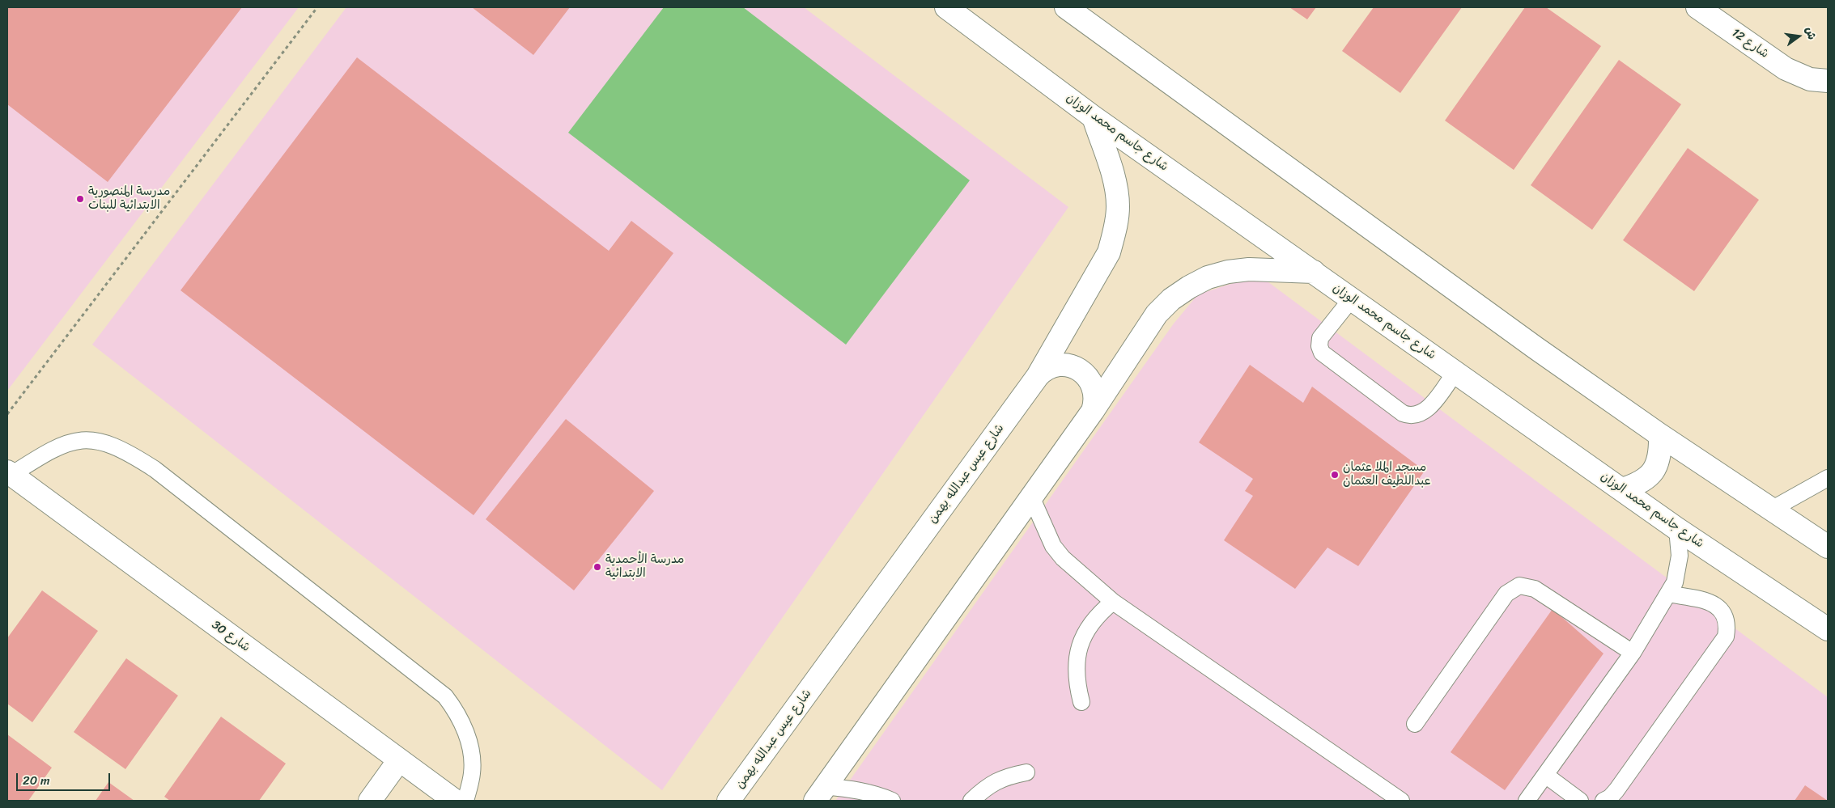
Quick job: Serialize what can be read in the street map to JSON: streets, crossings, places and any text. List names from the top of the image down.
{
  "streets": {
    "street": [
      "شارع 12",
      "شارع جاسم محمد الوزان",
      "شارع عيس عبدالله بهمن",
      "شارع 30"
    ]
  },
  "crossings": [
    ["شارع جاسم محمد الوزان", "شارع عيس عبدالله بهمن"]
  ],
  "places": ["مدرسة المنصورية الابتدائية للبنات", "مسجد الملا عثمان عبداللطيف العثمان", "مدرسة الأحمدية الابتدائية"],
  "scale_bar": "20 m",
  "north": "right"
}
